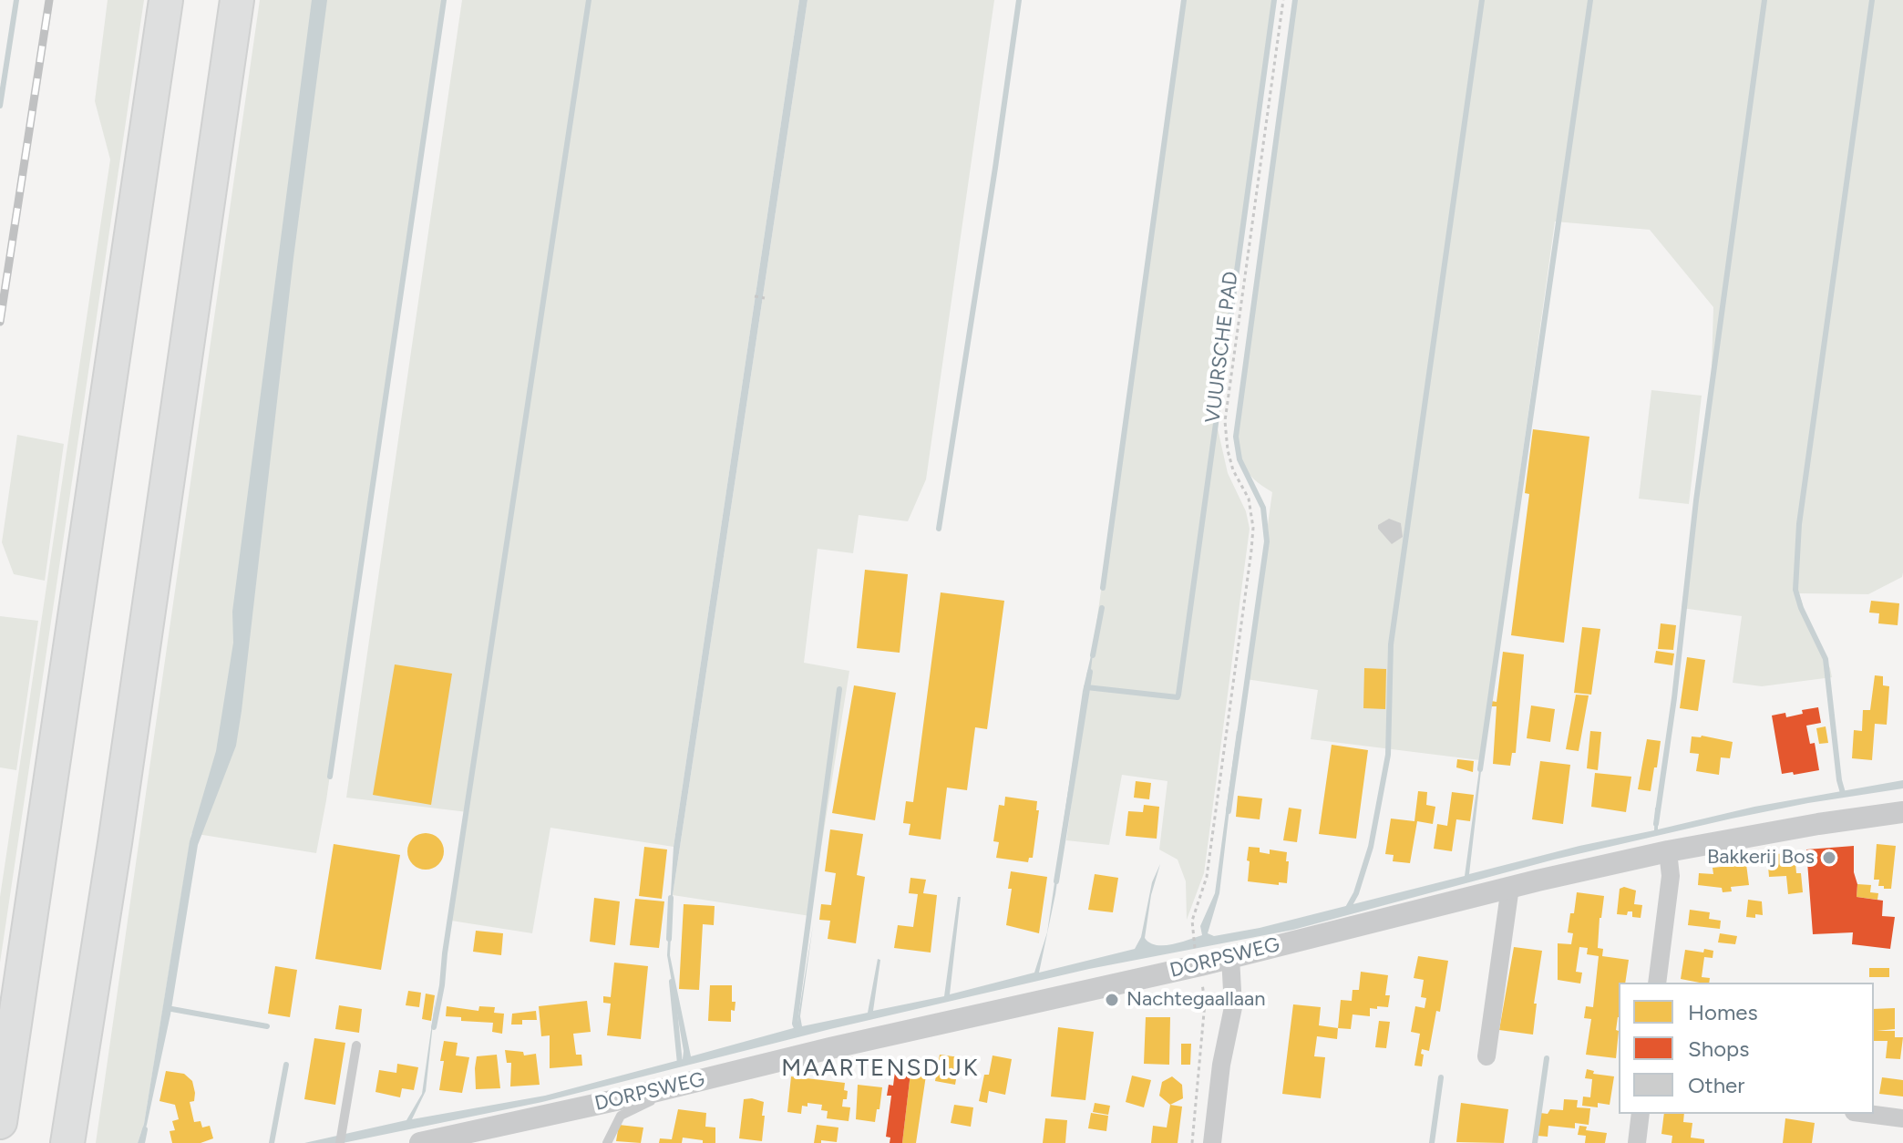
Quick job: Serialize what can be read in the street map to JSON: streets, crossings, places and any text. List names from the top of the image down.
{
  "streets": {
    "street": ["DORPSWEG"],
    "path": ["VUURSCHE PAD"]
  },
  "crossings": [
    ["VUURSCHE PAD", "DORPSWEG"]
  ],
  "districts": ["MAARTENSDIJK"],
  "places": ["Bakkerij Bos", "Nachtegaallaan"],
  "legend": ["Homes", "Shops", "Other"]
}
